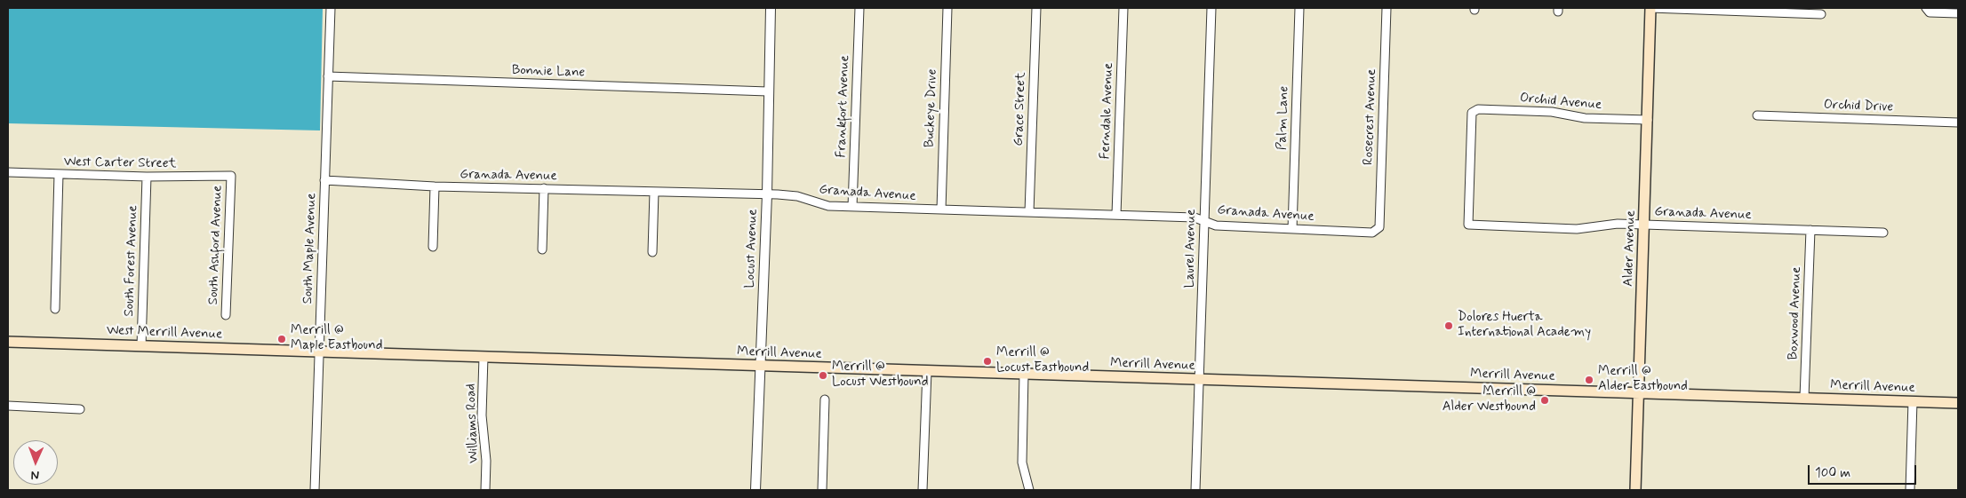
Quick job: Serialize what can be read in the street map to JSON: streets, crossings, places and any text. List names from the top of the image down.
{
  "streets": {
    "main road": ["Alder Avenue", "West Merrill Avenue", "Merrill Avenue"],
    "street": [
      "Bonnie Lane",
      "Orchid Avenue",
      "Frankfort Avenue",
      "Orchid Drive",
      "Buckeye Drive",
      "Grace Street",
      "Ferndale Avenue",
      "Rosecrest Avenue",
      "Palm Lane",
      "West Carter Street",
      "Granada Avenue",
      "South Ashford Avenue",
      "South Maple Avenue",
      "Locust Avenue",
      "Laurel Avenue",
      "South Forest Avenue",
      "Boxwood Avenue",
      "Williams Road"
    ]
  },
  "crossings": [
    ["Bonnie Lane", "South Maple Avenue"],
    ["Bonnie Lane", "Locust Avenue"],
    ["Orchid Avenue", "Granada Avenue"],
    ["Orchid Avenue", "Alder Avenue"],
    ["Frankfort Avenue", "Granada Avenue"],
    ["Buckeye Drive", "Granada Avenue"],
    ["Grace Street", "Granada Avenue"],
    ["Ferndale Avenue", "Granada Avenue"],
    ["Rosecrest Avenue", "Granada Avenue"],
    ["Palm Lane", "Granada Avenue"],
    ["West Carter Street", "South Ashford Avenue"],
    ["West Carter Street", "South Forest Avenue"],
    ["Granada Avenue", "South Maple Avenue"],
    ["Granada Avenue", "Locust Avenue"],
    ["Granada Avenue", "Laurel Avenue"],
    ["Granada Avenue", "Alder Avenue"],
    ["Granada Avenue", "Boxwood Avenue"],
    ["South Maple Avenue", "West Merrill Avenue"],
    ["South Maple Avenue", "Merrill Avenue"],
    ["Locust Avenue", "Merrill Avenue"],
    ["Laurel Avenue", "Merrill Avenue"],
    ["Alder Avenue", "Merrill Avenue"],
    ["South Forest Avenue", "West Merrill Avenue"],
    ["Boxwood Avenue", "Merrill Avenue"],
    ["West Merrill Avenue", "Merrill Avenue"],
    ["Merrill Avenue", "Williams Road"]
  ],
  "places": [
    "Dolores Huerta International Academy",
    "Merrill @ Maple Eastbound",
    "Merrill @ Locust Eastbound",
    "Merrill @ Locust Westbound",
    "Merrill @ Alder Eastbound",
    "Merrill @ Alder Westbound"
  ],
  "scale_bar": "100 m",
  "north": "bottom"
}
